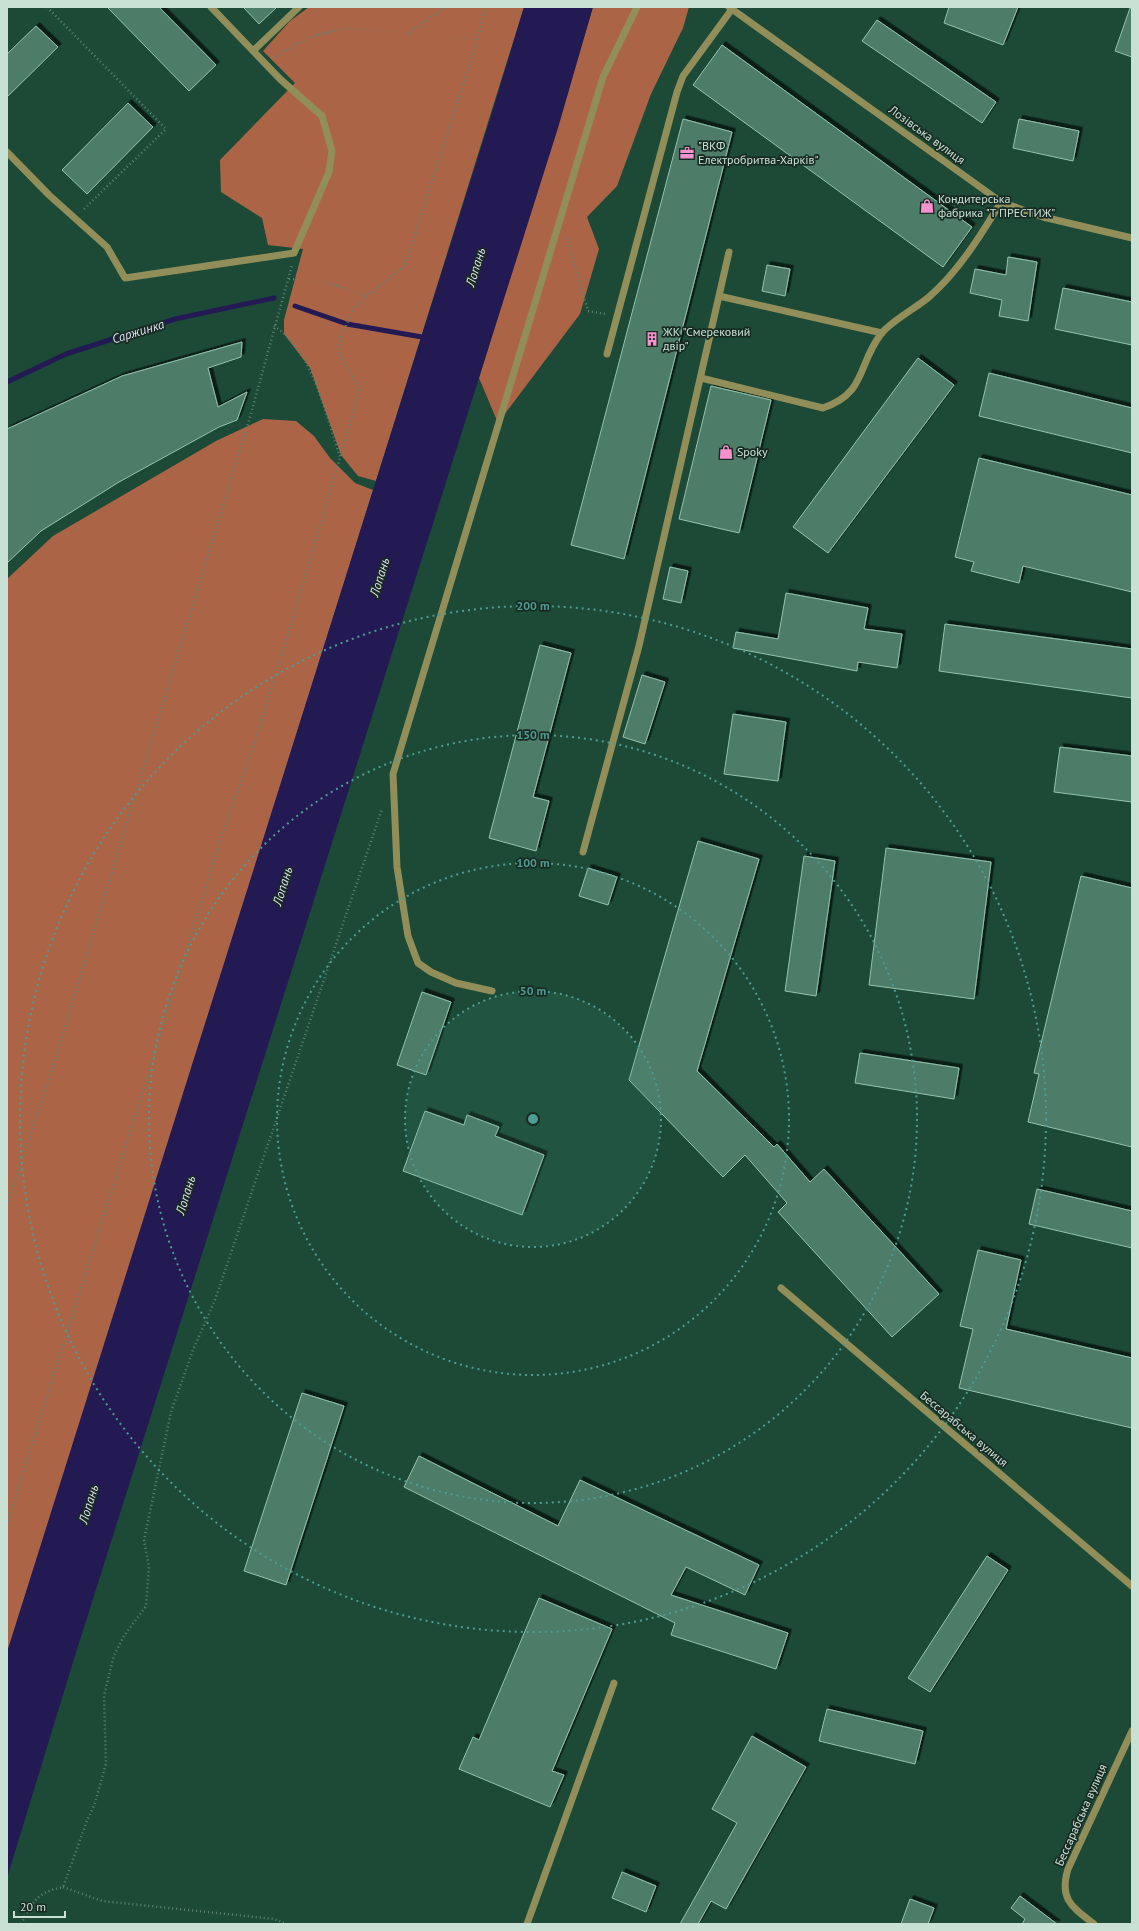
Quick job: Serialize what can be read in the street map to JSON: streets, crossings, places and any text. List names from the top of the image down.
{
  "streets": {
    "street": ["Лозівська вулиця", "Бессарабська вулиця"]
  },
  "water": ["Лопань", "Саржинка"],
  "places": {
    "office": ["\"ВКФ Електробритва-Харків\""],
    "shop": ["Кондитерська фабрика \"Т ПРЕСТИЖ\"", "Spoky"],
    "building": ["ЖК \"Смерековий двір\""]
  },
  "scale_bar": "20 m",
  "rings": [
    "200 m",
    "150 m",
    "100 m",
    "50 m"
  ]
}
